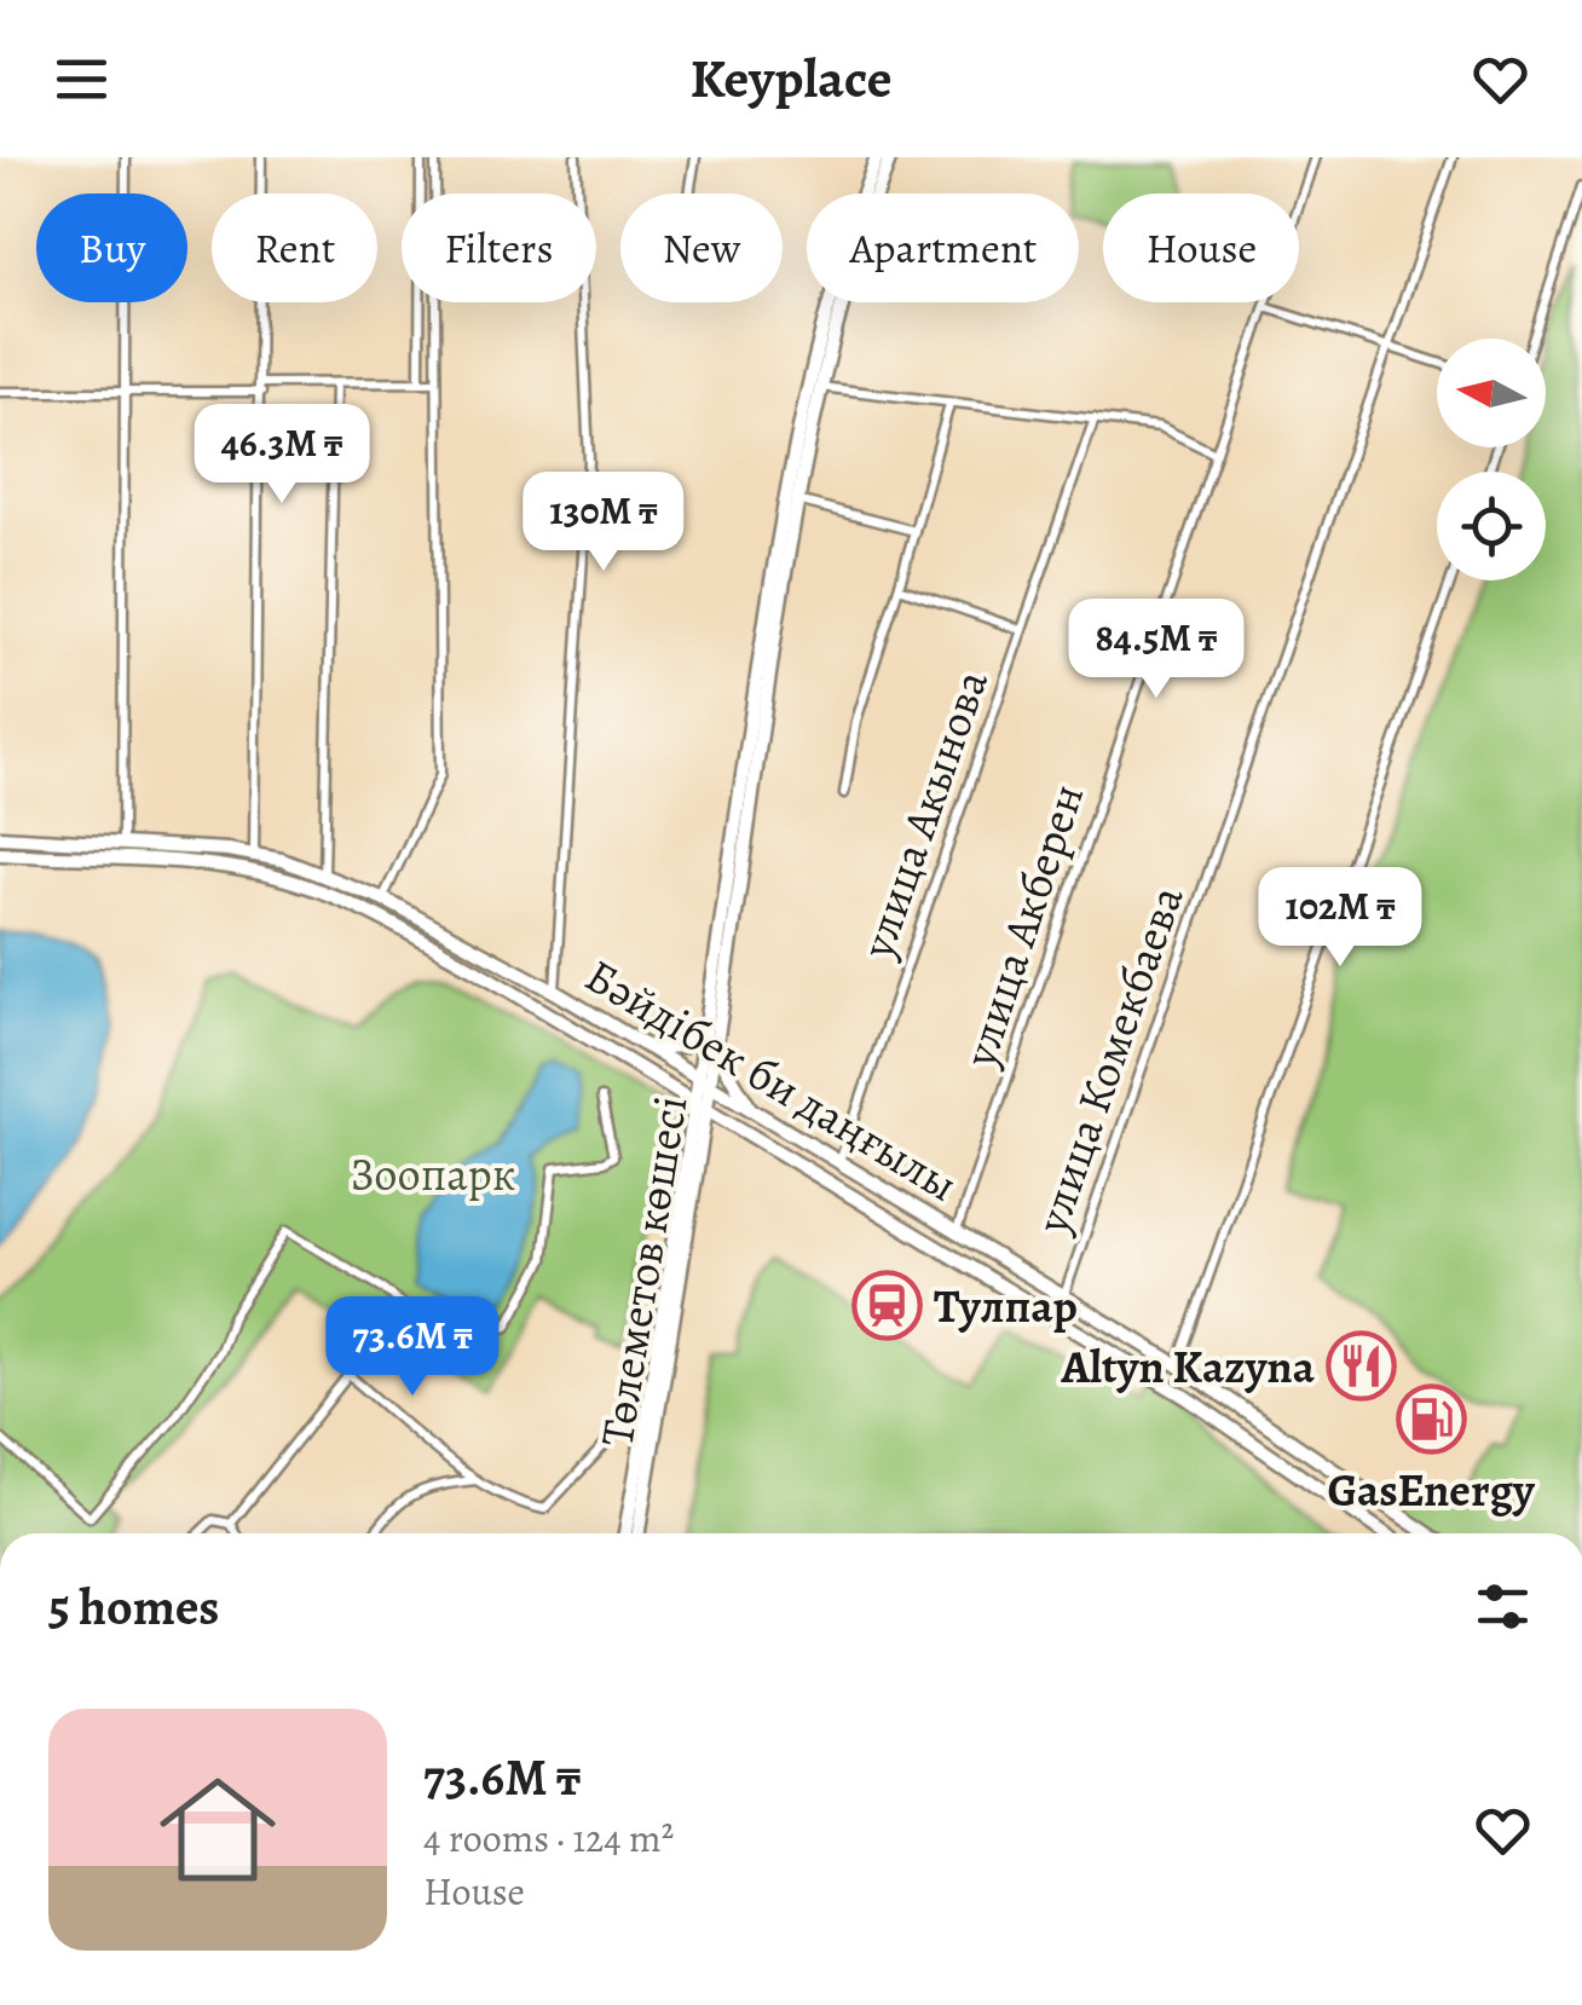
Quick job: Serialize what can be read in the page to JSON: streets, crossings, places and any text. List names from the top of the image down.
{
  "streets": {
    "main road": ["Бәйдібек би даңғылы", "Төлеметов көшесі"],
    "street": ["улица Акынова", "улица Акберен", "улица Комекбаева"]
  },
  "crossings": [
    ["улица Акынова", "Бәйдібек би даңғылы"],
    ["улица Акберен", "Бәйдібек би даңғылы"],
    ["улица Комекбаева", "Бәйдібек би даңғылы"],
    ["Бәйдібек би даңғылы", "Төлеметов көшесі"]
  ],
  "parks": ["Зоопарк"],
  "places": {
    "station": ["Тулпар"],
    "restaurant": ["Altyn Kazyna"],
    "fuel station": ["GasEnergy"]
  },
  "north": "left",
  "page": {
    "header": "Keyplace",
    "chip": [
      "Buy",
      "Rent",
      "Filters",
      "New",
      "Apartment",
      "House"
    ],
    "price": [
      "46.3M ₸",
      "130M ₸",
      "84.5M ₸",
      "102M ₸",
      "73.6M ₸"
    ],
    "heading": "5 homes",
    "list": [
      {
        "name": "73.6M ₸",
        "note": "4 rooms · 124 m² · House"
      }
    ]
  }
}
